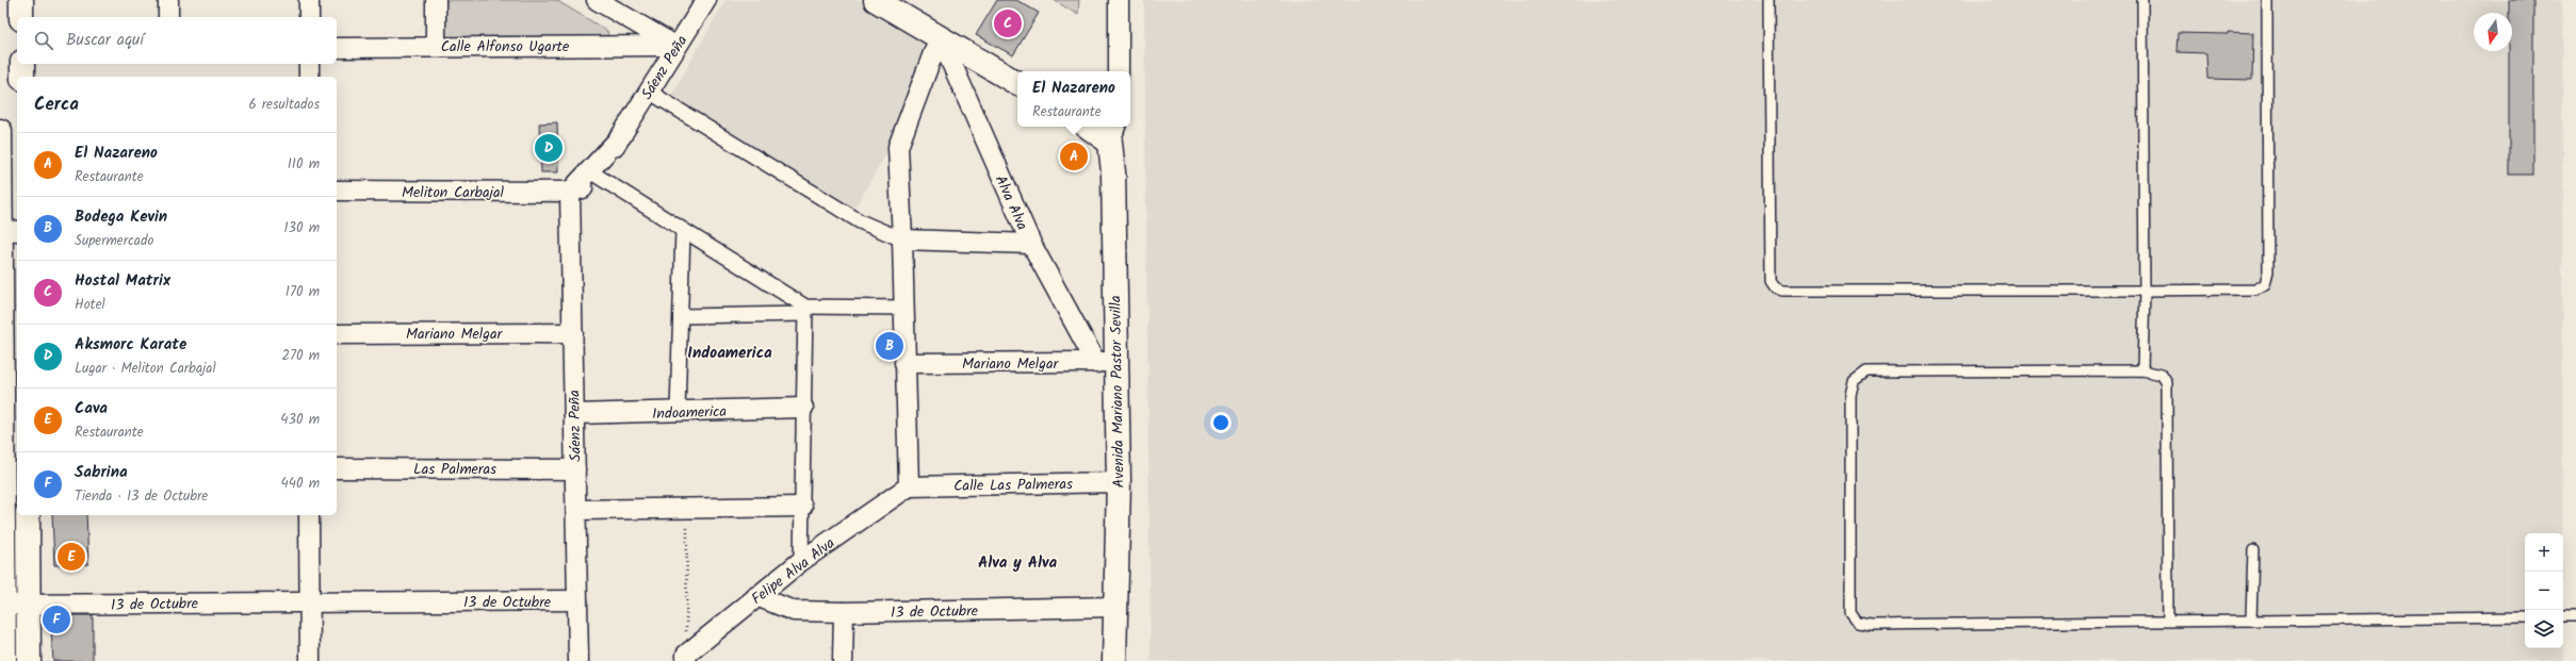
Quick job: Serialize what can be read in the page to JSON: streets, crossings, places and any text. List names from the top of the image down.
{
  "streets": {
    "street": [
      "Calle Alfonso Ugarte",
      "Sáenz Peña",
      "Meliton Carbajal",
      "Alva Alva",
      "Mariano Melgar",
      "Avenida Mariano Pastor Sevilla",
      "Indoamerica",
      "Las Palmeras",
      "Calle Las Palmeras",
      "Felipe Alva Alva",
      "13 de Octubre"
    ]
  },
  "crossings": [
    ["Calle Alfonso Ugarte", "Sáenz Peña"],
    ["Sáenz Peña", "Meliton Carbajal"],
    ["Sáenz Peña", "Mariano Melgar"],
    ["Sáenz Peña", "Indoamerica"],
    ["Sáenz Peña", "Las Palmeras"],
    ["Sáenz Peña", "13 de Octubre"],
    ["Alva Alva", "Mariano Melgar"],
    ["Alva Alva", "Avenida Mariano Pastor Sevilla"],
    ["Mariano Melgar", "Avenida Mariano Pastor Sevilla"],
    ["Avenida Mariano Pastor Sevilla", "Calle Las Palmeras"],
    ["Avenida Mariano Pastor Sevilla", "13 de Octubre"],
    ["Calle Las Palmeras", "Felipe Alva Alva"],
    ["Felipe Alva Alva", "13 de Octubre"]
  ],
  "districts": ["Indoamerica", "Alva y Alva"],
  "north": "bottom",
  "page": {
    "pins": [
      "C",
      "D",
      "A",
      "B",
      "E",
      "F"
    ],
    "search": "Buscar aquí",
    "popup": ["El Nazareno", "Restaurante"],
    "heading": ["Cerca", "6 resultados"],
    "list": [
      {
        "mark": "A",
        "name": "El Nazareno",
        "note": "Restaurante",
        "value": "110 m"
      },
      {
        "mark": "B",
        "name": "Bodega Kevin",
        "note": "Supermercado",
        "value": "130 m"
      },
      {
        "mark": "C",
        "name": "Hostal Matrix",
        "note": "Hotel",
        "value": "170 m"
      },
      {
        "mark": "D",
        "name": "Aksmorc Karate",
        "note": "Lugar · Meliton Carbajal",
        "value": "270 m"
      },
      {
        "mark": "E",
        "name": "Cava",
        "note": "Restaurante",
        "value": "430 m"
      },
      {
        "mark": "F",
        "name": "Sabrina",
        "note": "Tienda · 13 de Octubre",
        "value": "440 m"
      }
    ],
    "map_buttons": ["+", "−"]
  }
}
